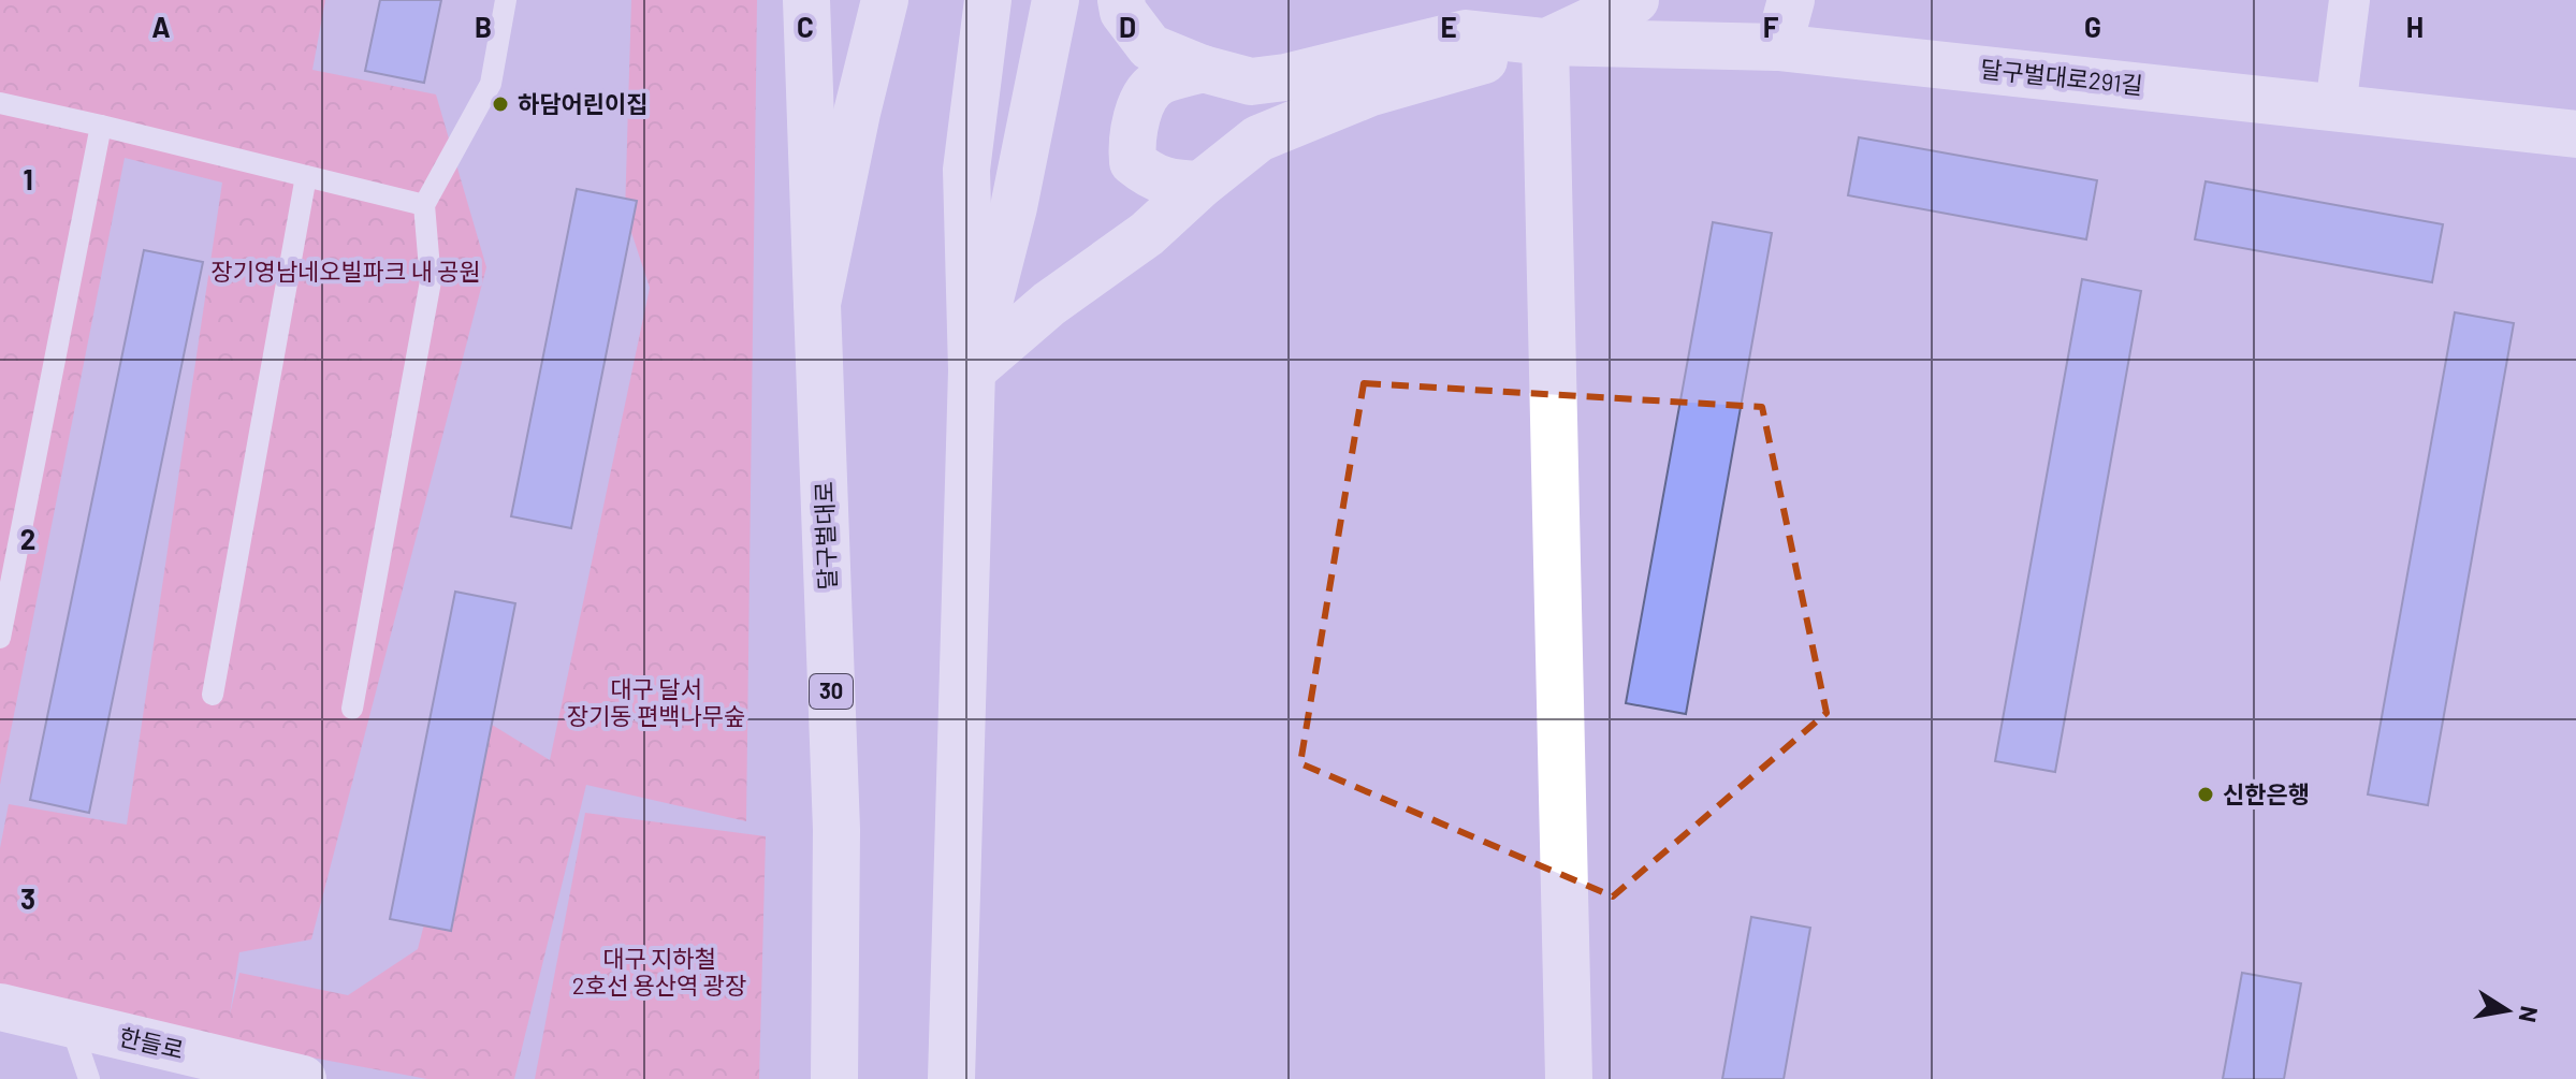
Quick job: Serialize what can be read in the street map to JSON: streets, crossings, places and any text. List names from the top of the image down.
{
  "streets": {
    "main road": [
      "달구벌대로291길",
      "달구벌대로",
      "30",
      "한들로"
    ]
  },
  "parks": ["장기영남네오빌파크 내 공원", "대구 달서 장기동 편백나무숲", "대구 지하철 2호선 용산역 광장"],
  "places": ["하담어린이집", "신한은행"],
  "north": "right",
  "grid": {
    "columns": [
      "A",
      "B",
      "C",
      "D",
      "E",
      "F",
      "G",
      "H"
    ],
    "rows": ["1", "2", "3"]
  }
}
